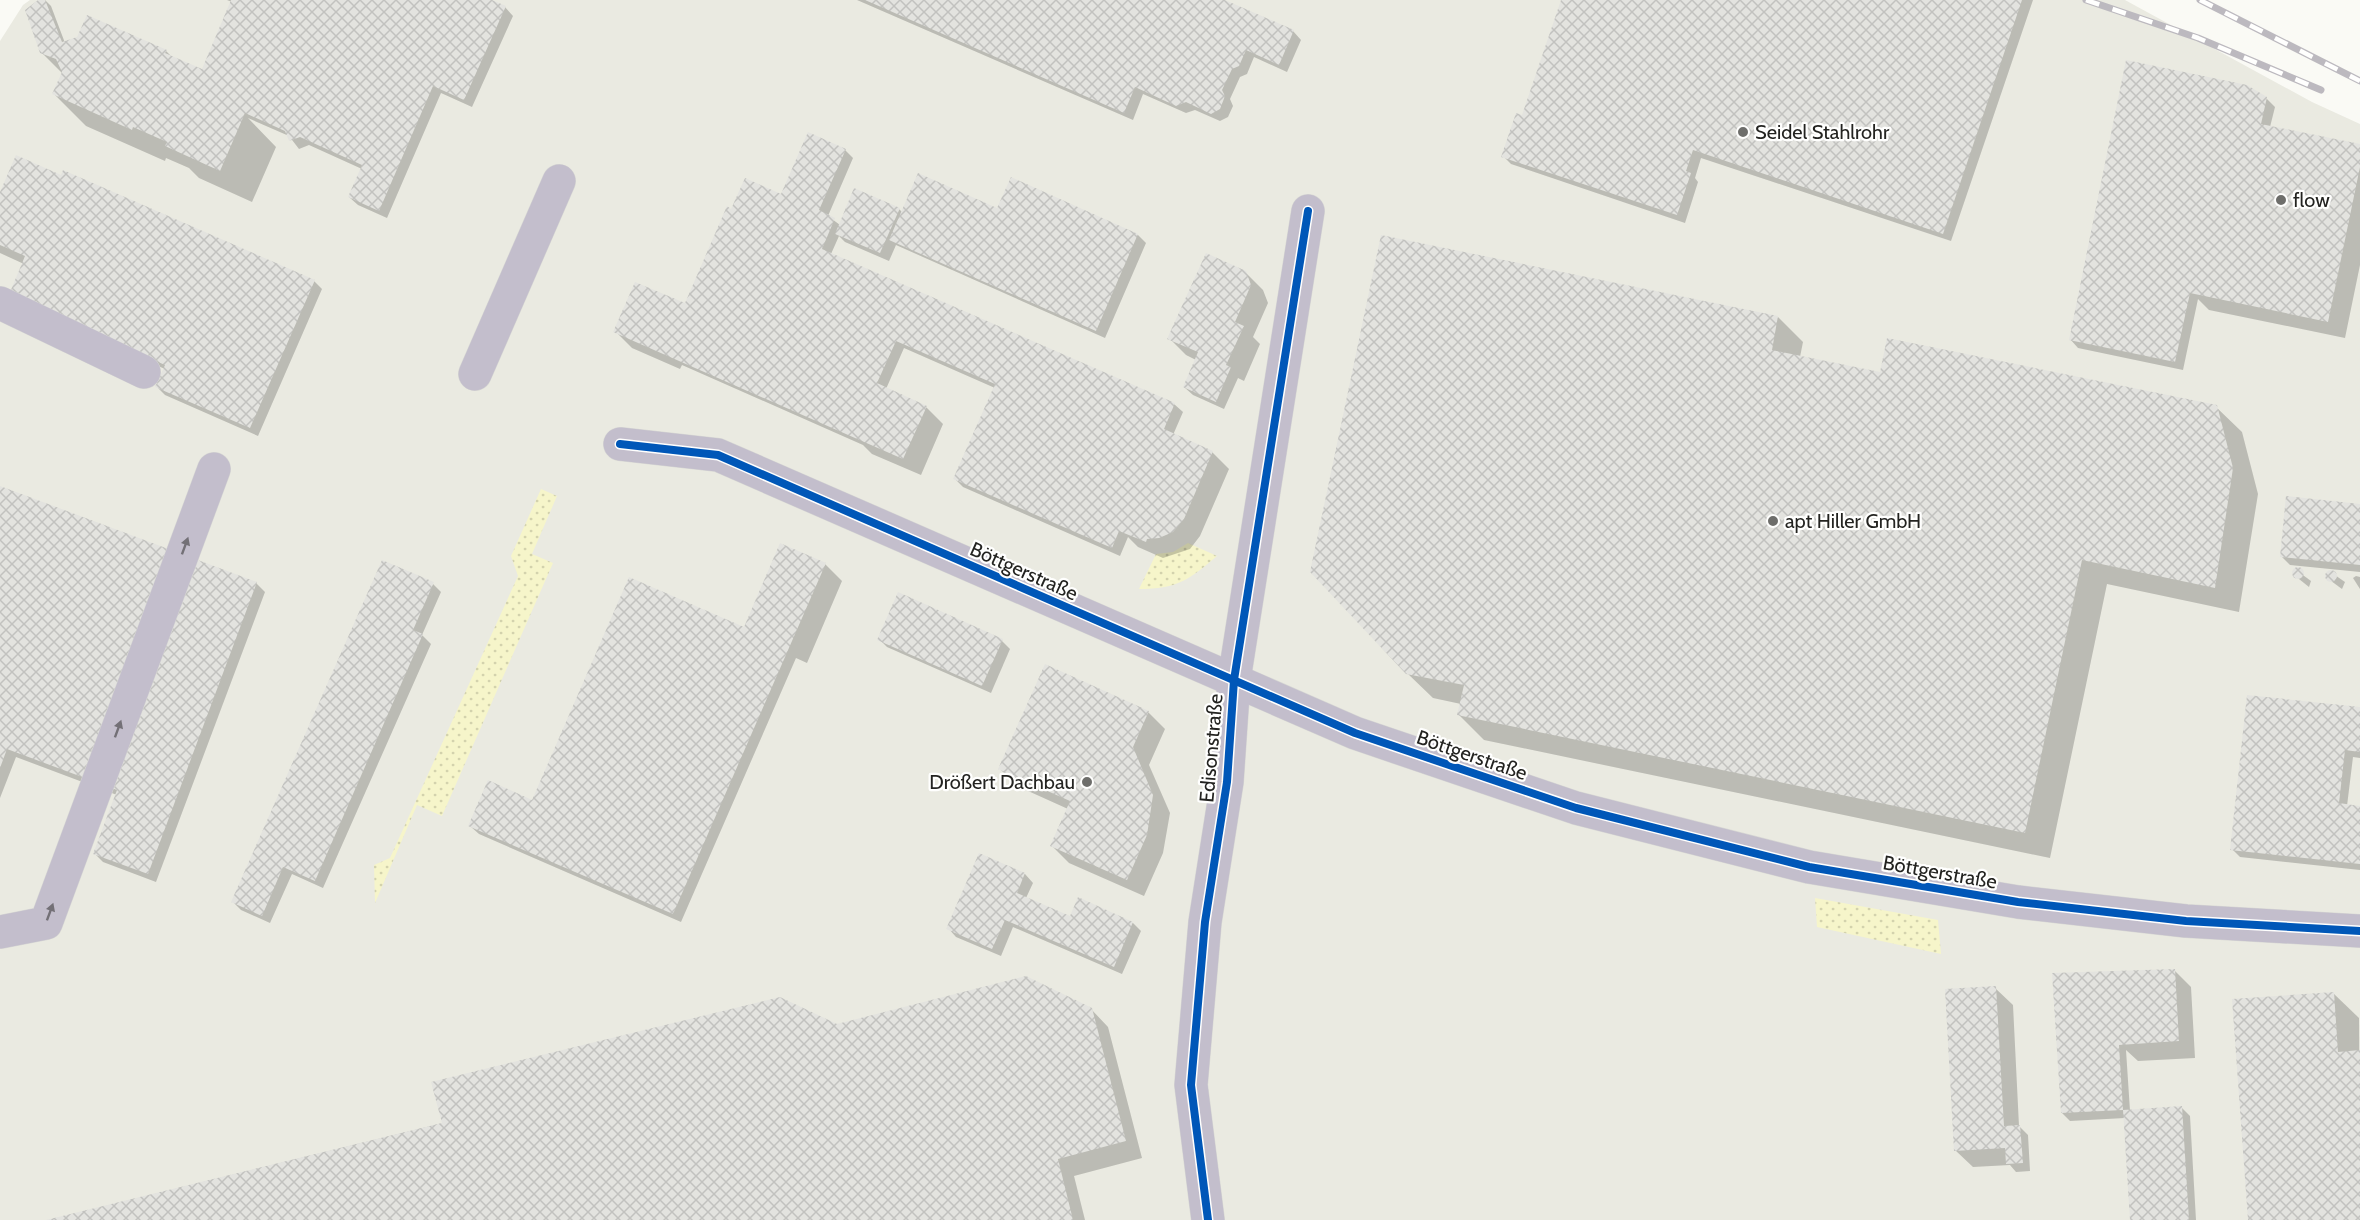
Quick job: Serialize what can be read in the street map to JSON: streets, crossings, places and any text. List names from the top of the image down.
{
  "streets": {
    "street": ["Böttgerstraße", "Edisonstraße"]
  },
  "crossings": [
    ["Böttgerstraße", "Edisonstraße"]
  ],
  "places": [
    "Seidel Stahlrohr",
    "flow",
    "apt Hiller GmbH",
    "Drößert Dachbau"
  ]
}
